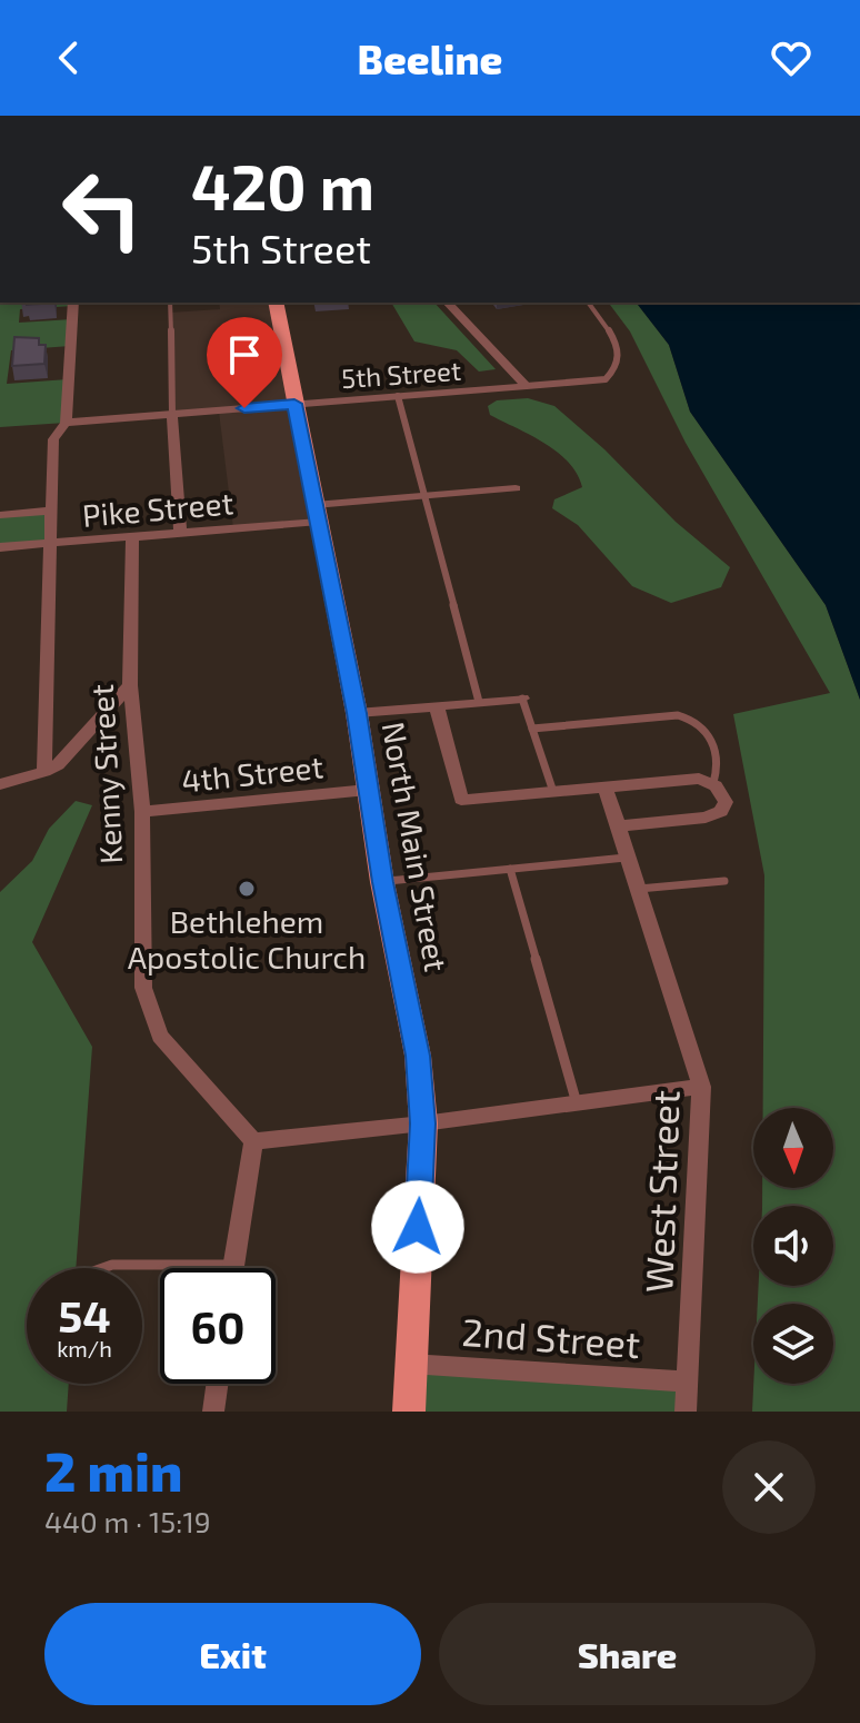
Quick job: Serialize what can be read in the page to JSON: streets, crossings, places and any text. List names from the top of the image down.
{
  "streets": {
    "main road": ["North Main Street"],
    "street": [
      "5th Street",
      "Pike Street",
      "4th Street",
      "Kenny Street",
      "West Street",
      "2nd Street"
    ]
  },
  "crossings": [
    ["5th Street", "North Main Street"],
    ["Pike Street", "Kenny Street"],
    ["Pike Street", "North Main Street"],
    ["4th Street", "Kenny Street"],
    ["4th Street", "North Main Street"],
    ["North Main Street", "2nd Street"],
    ["West Street", "2nd Street"]
  ],
  "places": ["Bethlehem Apostolic Church"],
  "north": "bottom",
  "page": {
    "header": "Beeline",
    "turn": ["420 m", "5th Street"],
    "speed": "54 km/h",
    "limit": "60",
    "heading": ["2 min", "440 m · 15:19"],
    "buttons": ["Exit", "Share"]
  }
}
